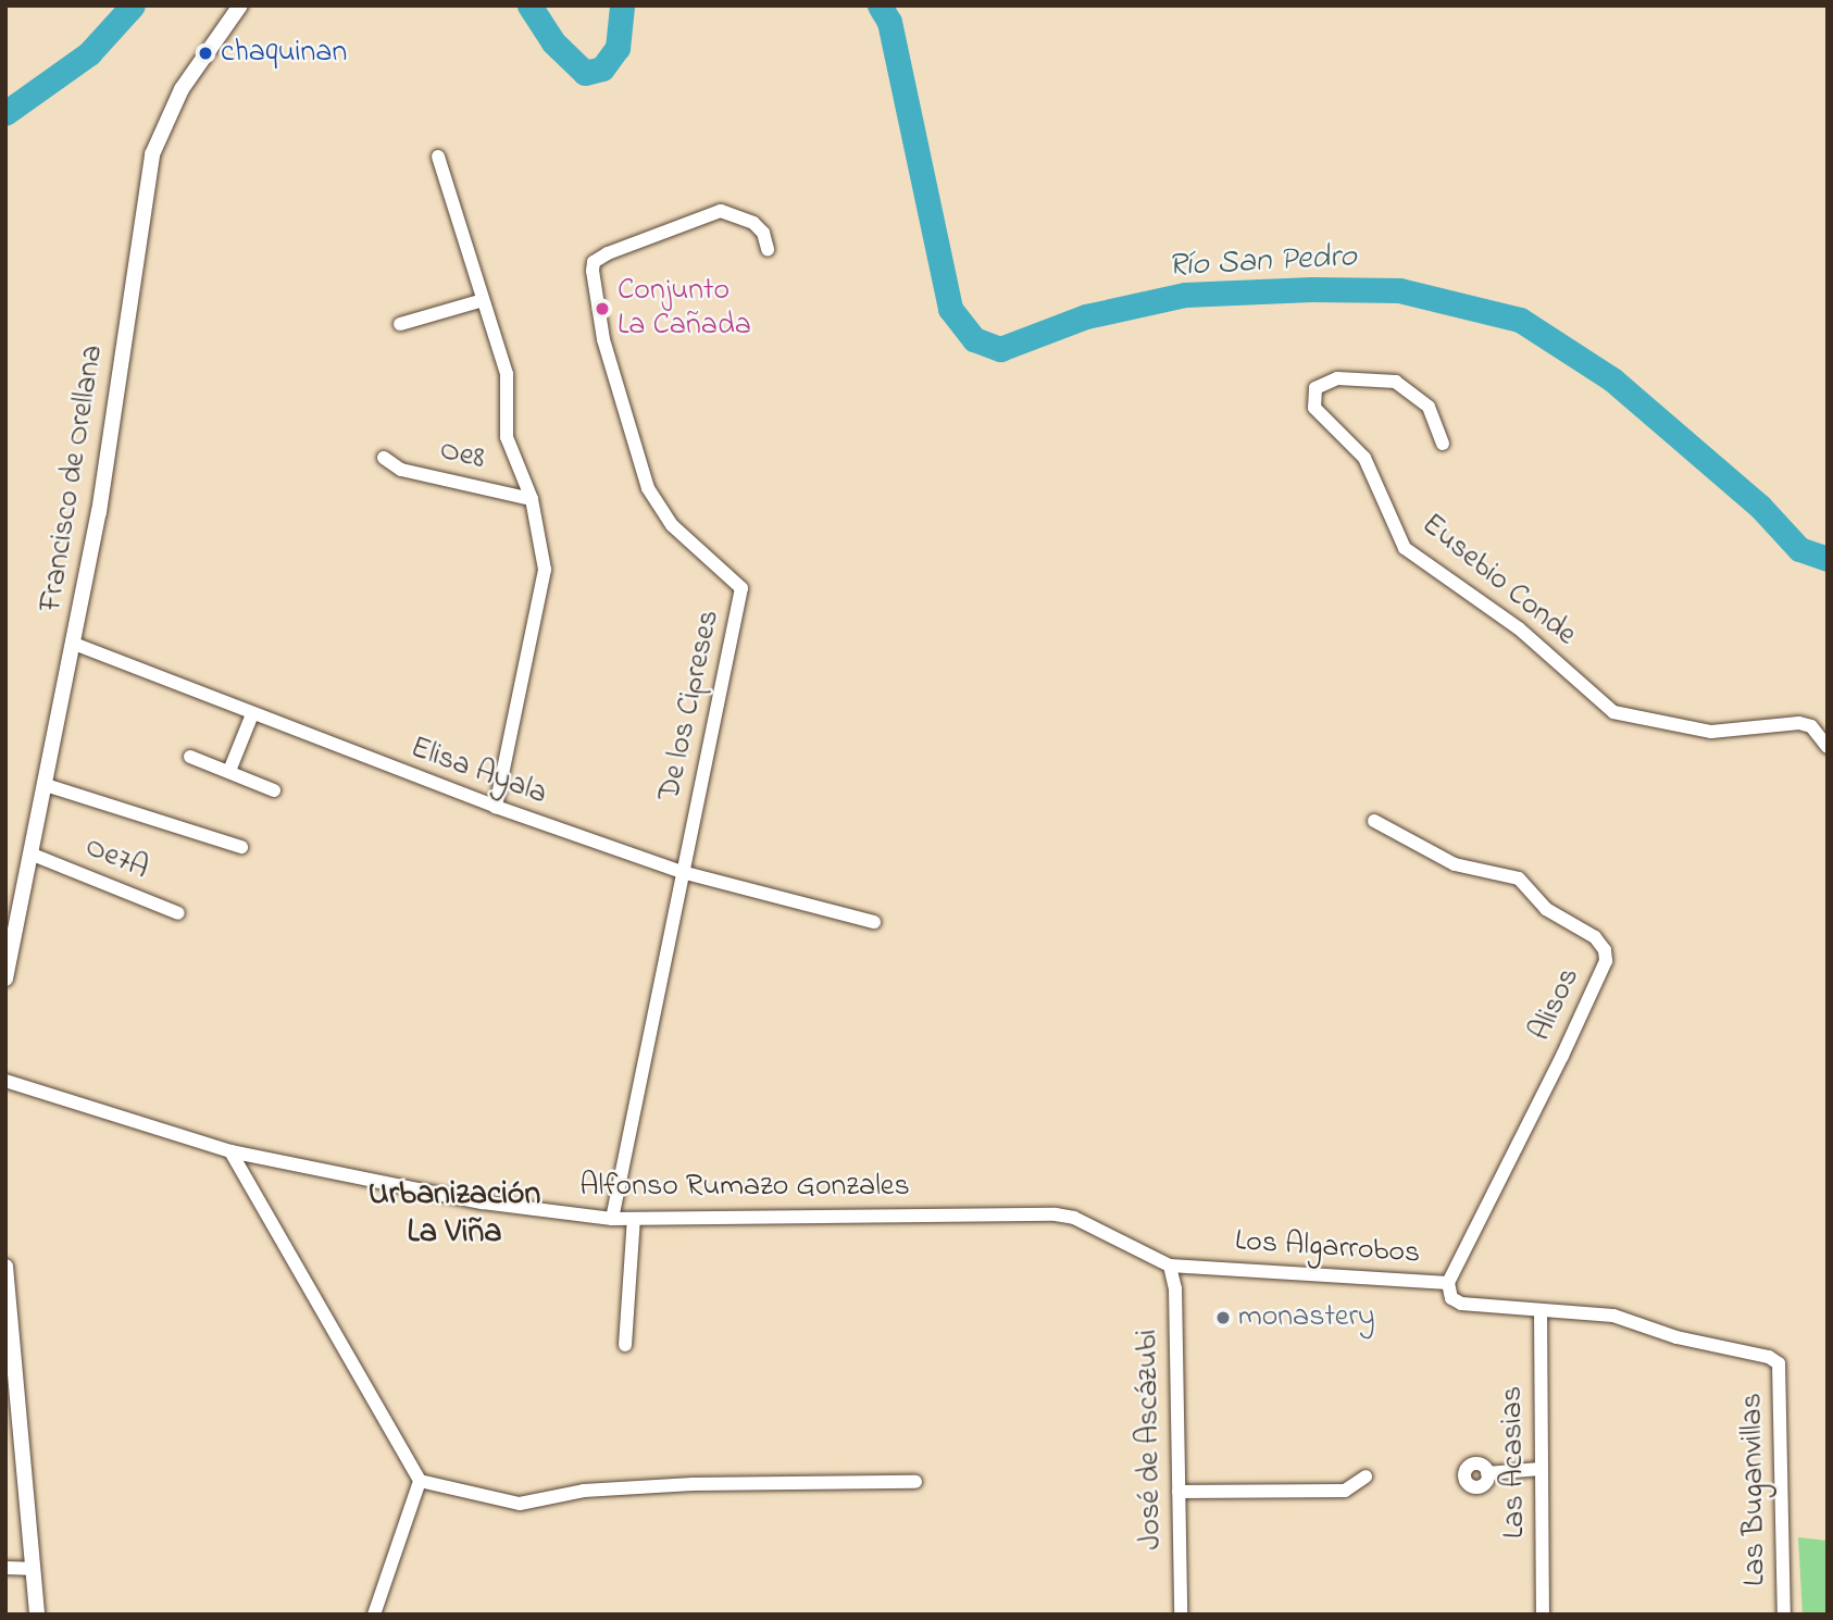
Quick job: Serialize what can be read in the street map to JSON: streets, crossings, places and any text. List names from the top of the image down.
{
  "streets": {
    "street": [
      "Oe8",
      "Francisco de Orellana",
      "Eusebio Conde",
      "De los Cipreses",
      "Elisa Ayala",
      "Oe7A",
      "Alisos",
      "Alfonso Rumazo Gonzales",
      "Los Algarrobos",
      "José de Ascázubi",
      "Las Acasias",
      "Las Buganvillas"
    ]
  },
  "crossings": [
    ["Francisco de Orellana", "Elisa Ayala"],
    ["Francisco de Orellana", "Oe7A"],
    ["De los Cipreses", "Elisa Ayala"],
    ["De los Cipreses", "Alfonso Rumazo Gonzales"],
    ["Alisos", "Los Algarrobos"],
    ["Alfonso Rumazo Gonzales", "Los Algarrobos"],
    ["Alfonso Rumazo Gonzales", "José de Ascázubi"],
    ["Los Algarrobos", "José de Ascázubi"],
    ["Los Algarrobos", "Las Acasias"],
    ["Los Algarrobos", "Las Buganvillas"]
  ],
  "districts": ["Urbanización La Viña"],
  "water": ["Río San Pedro"],
  "places": ["chaquinan", "Conjunto La Cañada", "monastery"]
}
